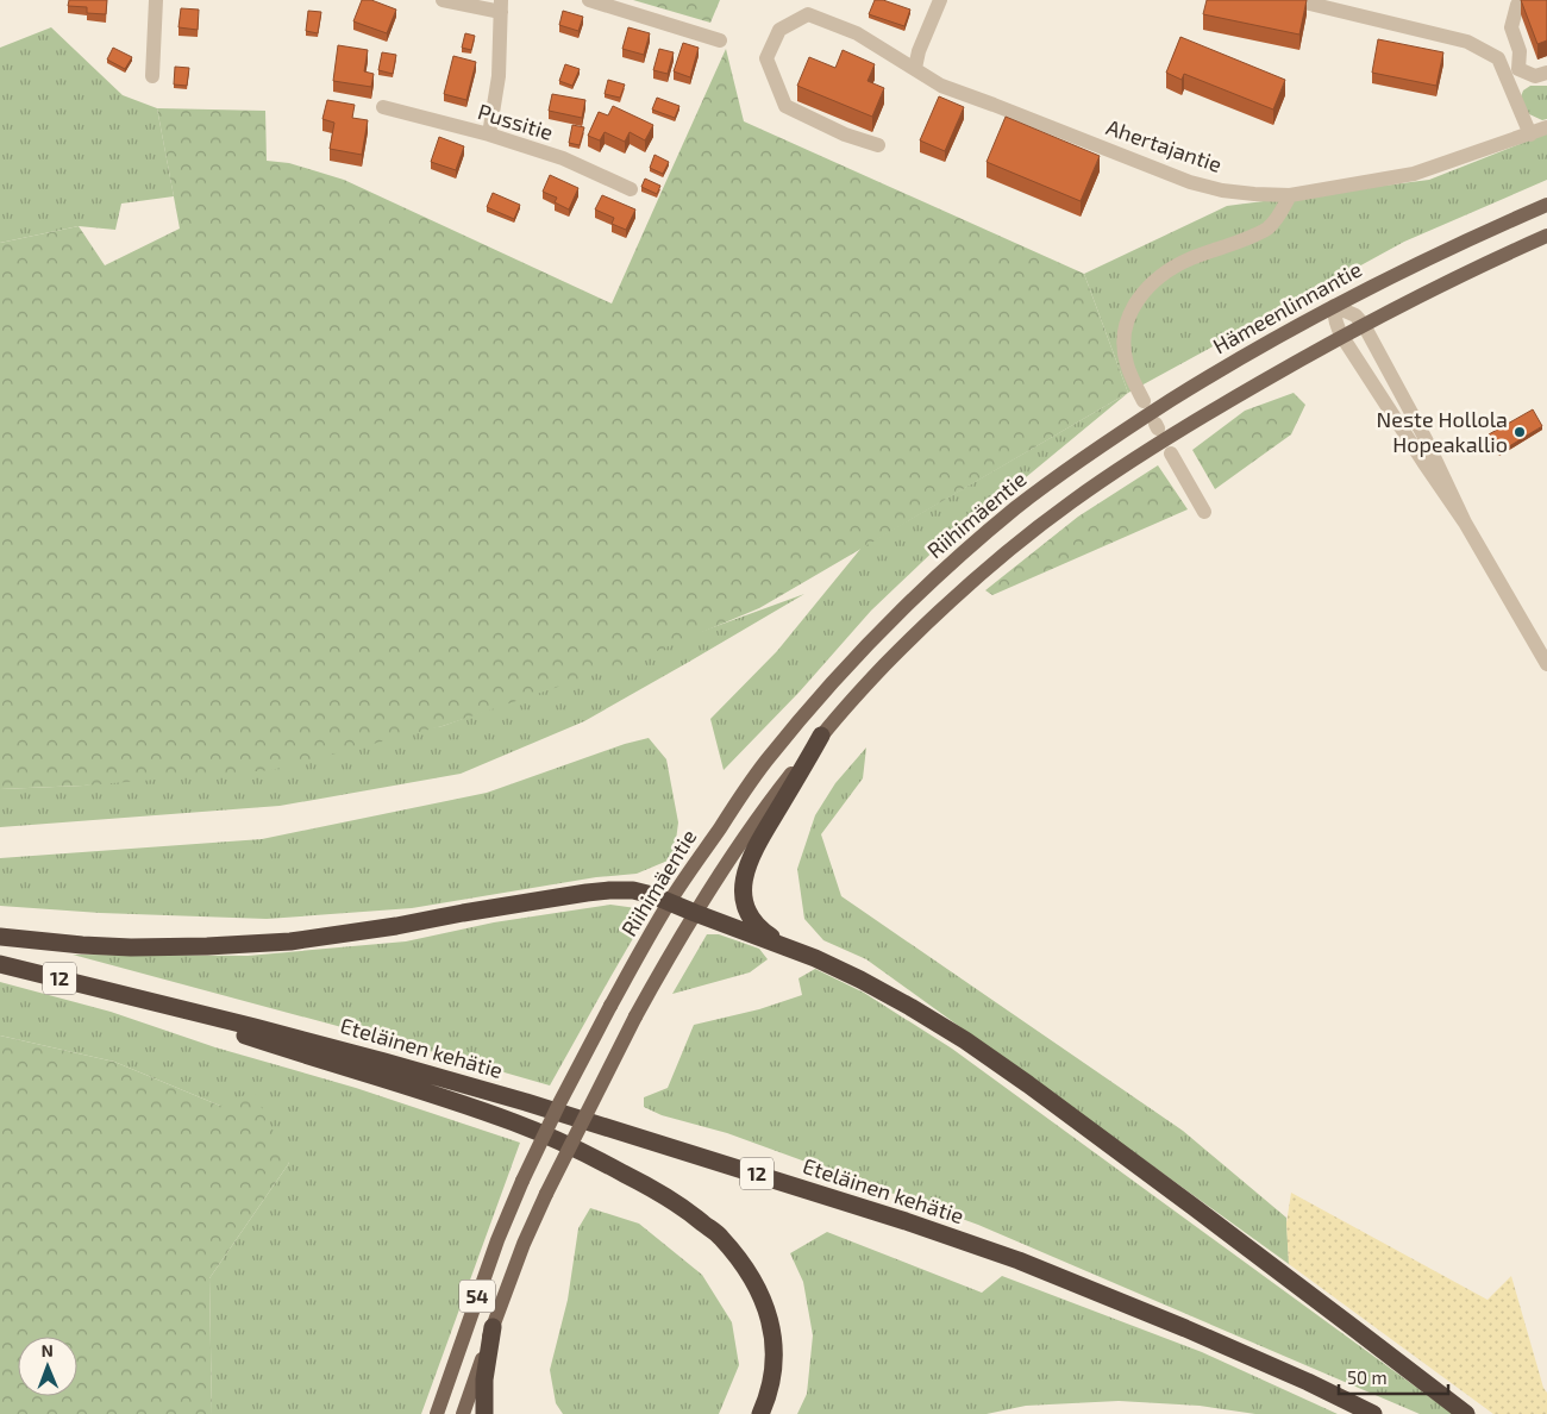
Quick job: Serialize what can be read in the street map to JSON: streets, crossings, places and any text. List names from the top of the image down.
{
  "streets": {
    "highway": ["12", "Eteläinen kehätie"],
    "main road": ["Hämeenlinnantie", "Riihimäentie", "54"],
    "street": ["Pussitie", "Ahertajantie"]
  },
  "crossings": [
    ["Hämeenlinnantie", "Riihimäentie"],
    ["12", "Eteläinen kehätie"]
  ],
  "places": ["Neste Hollola Hopeakallio"],
  "scale_bar": "50 m",
  "north": "top"
}
